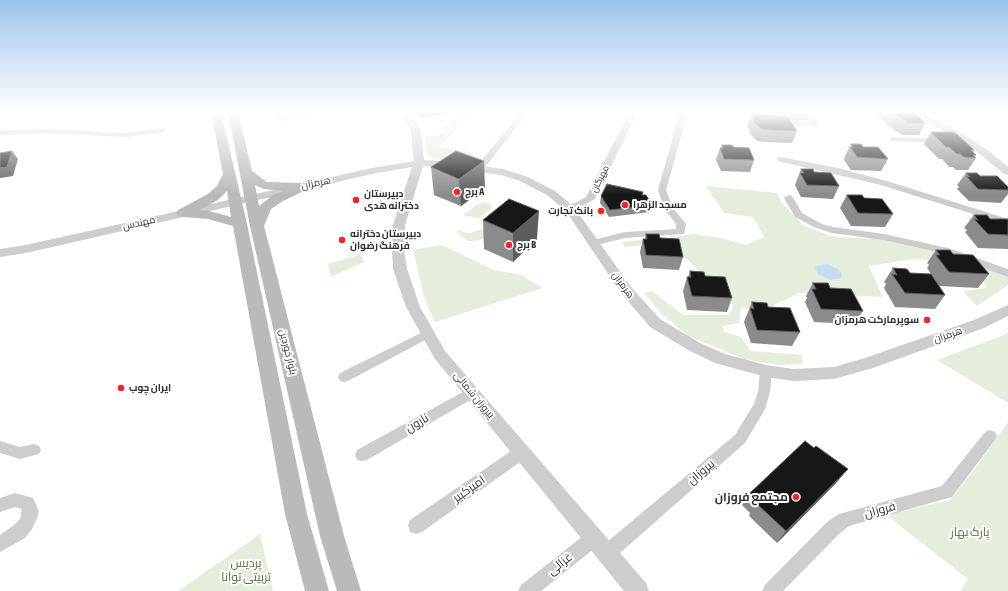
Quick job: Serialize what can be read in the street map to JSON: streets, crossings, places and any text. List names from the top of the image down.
{
  "streets": {
    "main road": ["بلوار خوردین"],
    "street": [
      "مهرگان",
      "هرمزان",
      "مهندس",
      "پیروزان شمالی",
      "نارون",
      "پیروزان",
      "امیرکبیر",
      "فروزان",
      "غزالی"
    ]
  },
  "crossings": [
    ["مهرگان", "هرمزان"],
    ["هرمزان", "مهندس"],
    ["هرمزان", "بلوار خوردین"],
    ["هرمزان", "پیروزان شمالی"],
    ["هرمزان", "پیروزان"],
    ["مهندس", "بلوار خوردین"],
    ["پیروزان شمالی", "نارون"],
    ["پیروزان شمالی", "پیروزان"],
    ["پیروزان شمالی", "امیرکبیر"],
    ["پیروزان شمالی", "غزالی"]
  ],
  "parks": ["پارک بهار", "پردیس تربیتی توانا"],
  "places": [
    "برج A",
    "دبیرستان دخترانه هدی",
    "مسجد الزهرا",
    "بانک تجارت",
    "دبیرستان دخترانه فرهنگ رضوان",
    "برج B",
    "سوپرمارکت هرمزان",
    "ایران چوب",
    "مجتمع فروزان"
  ]
}
